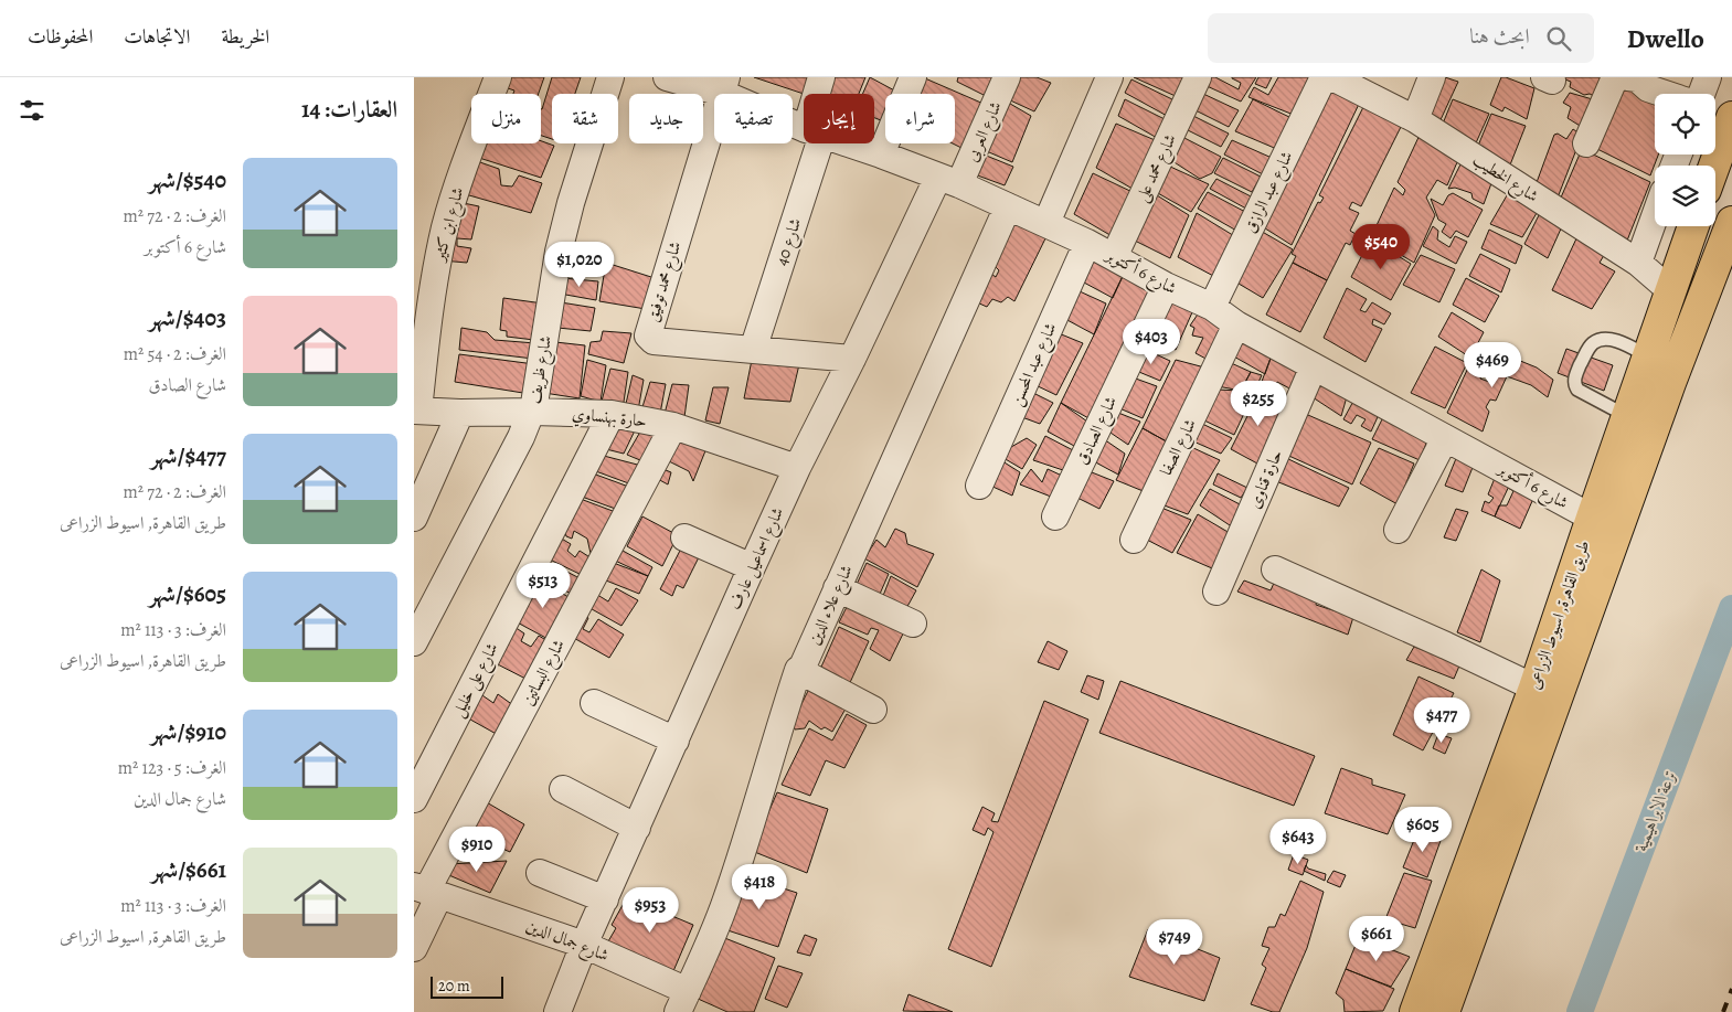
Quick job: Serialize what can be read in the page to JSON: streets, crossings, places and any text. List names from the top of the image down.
{
  "streets": {
    "highway": ["طريق القاهرة, اسيوط الزراعى"],
    "street": [
      "شارع العربى",
      "شارع محمد على",
      "شارع الخطيب",
      "شارع عبد الرازق",
      "شارع ابن كثير",
      "شارع 40",
      "شارع 6 أكتوبر",
      "شارع محمد توفيق",
      "شارع عبد المحسن",
      "شارع ظريف",
      "حارة بهنساوي",
      "شارع الصادق",
      "شارع الصفا",
      "حارة قناوى",
      "شارع اسماعيل عارف",
      "شارع علاء الدين",
      "شارع البساتين",
      "شارع على خليل",
      "شارع جمال الدين"
    ]
  },
  "crossings": [
    ["شارع العربى", "شارع 6 أكتوبر"],
    ["شارع العربى", "شارع اسماعيل عارف"],
    ["شارع محمد على", "شارع 6 أكتوبر"],
    ["شارع الخطيب", "طريق القاهرة, اسيوط الزراعى"],
    ["شارع عبد الرازق", "شارع 6 أكتوبر"],
    ["شارع ابن كثير", "حارة بهنساوي"],
    ["شارع 40", "شارع محمد توفيق"],
    ["شارع 6 أكتوبر", "شارع محمد توفيق"],
    ["شارع 6 أكتوبر", "شارع عبد المحسن"],
    ["شارع 6 أكتوبر", "شارع الصادق"],
    ["شارع 6 أكتوبر", "شارع الصفا"],
    ["شارع 6 أكتوبر", "حارة قناوى"],
    ["شارع 6 أكتوبر", "شارع اسماعيل عارف"],
    ["شارع 6 أكتوبر", "شارع علاء الدين"],
    ["شارع 6 أكتوبر", "طريق القاهرة, اسيوط الزراعى"],
    ["شارع محمد توفيق", "شارع اسماعيل عارف"],
    ["شارع ظريف", "حارة بهنساوي"],
    ["حارة بهنساوي", "شارع اسماعيل عارف"],
    ["حارة بهنساوي", "شارع البساتين"],
    ["حارة بهنساوي", "شارع على خليل"],
    ["شارع اسماعيل عارف", "شارع جمال الدين"],
    ["شارع علاء الدين", "شارع جمال الدين"],
    ["شارع البساتين", "شارع جمال الدين"]
  ],
  "water": ["ترعة الابراهيمية"],
  "scale_bar": "20 m",
  "page": {
    "header": "Dwello",
    "search": "ابحث هنا",
    "nav": ["الخريطة", "الاتجاهات", "المحفوظات"],
    "heading": "العقارات: 14",
    "chip": [
      "شراء",
      "إيجار",
      "تصفية",
      "جديد",
      "شقة",
      "منزل"
    ],
    "list": [
      {
        "name": "$540/شهر",
        "note": "الغرف: 2 · 72 m² · شارع 6 أكتوبر"
      },
      {
        "name": "$403/شهر",
        "note": "الغرف: 2 · 54 m² · شارع الصادق"
      },
      {
        "name": "$477/شهر",
        "note": "الغرف: 2 · 72 m² · طريق القاهرة, اسيوط الزراعى"
      },
      {
        "name": "$605/شهر",
        "note": "الغرف: 3 · 113 m² · طريق القاهرة, اسيوط الزراعى"
      },
      {
        "name": "$910/شهر",
        "note": "الغرف: 5 · 123 m² · شارع جمال الدين"
      },
      {
        "name": "$661/شهر",
        "note": "الغرف: 3 · 113 m² · طريق القاهرة, اسيوط الزراعى"
      }
    ],
    "price": [
      "$540",
      "$1,020",
      "$403",
      "$469",
      "$255",
      "$513",
      "$477",
      "$605",
      "$643",
      "$910",
      "$418",
      "$953",
      "$661",
      "$749"
    ],
    "scale": "20 m"
  }
}
